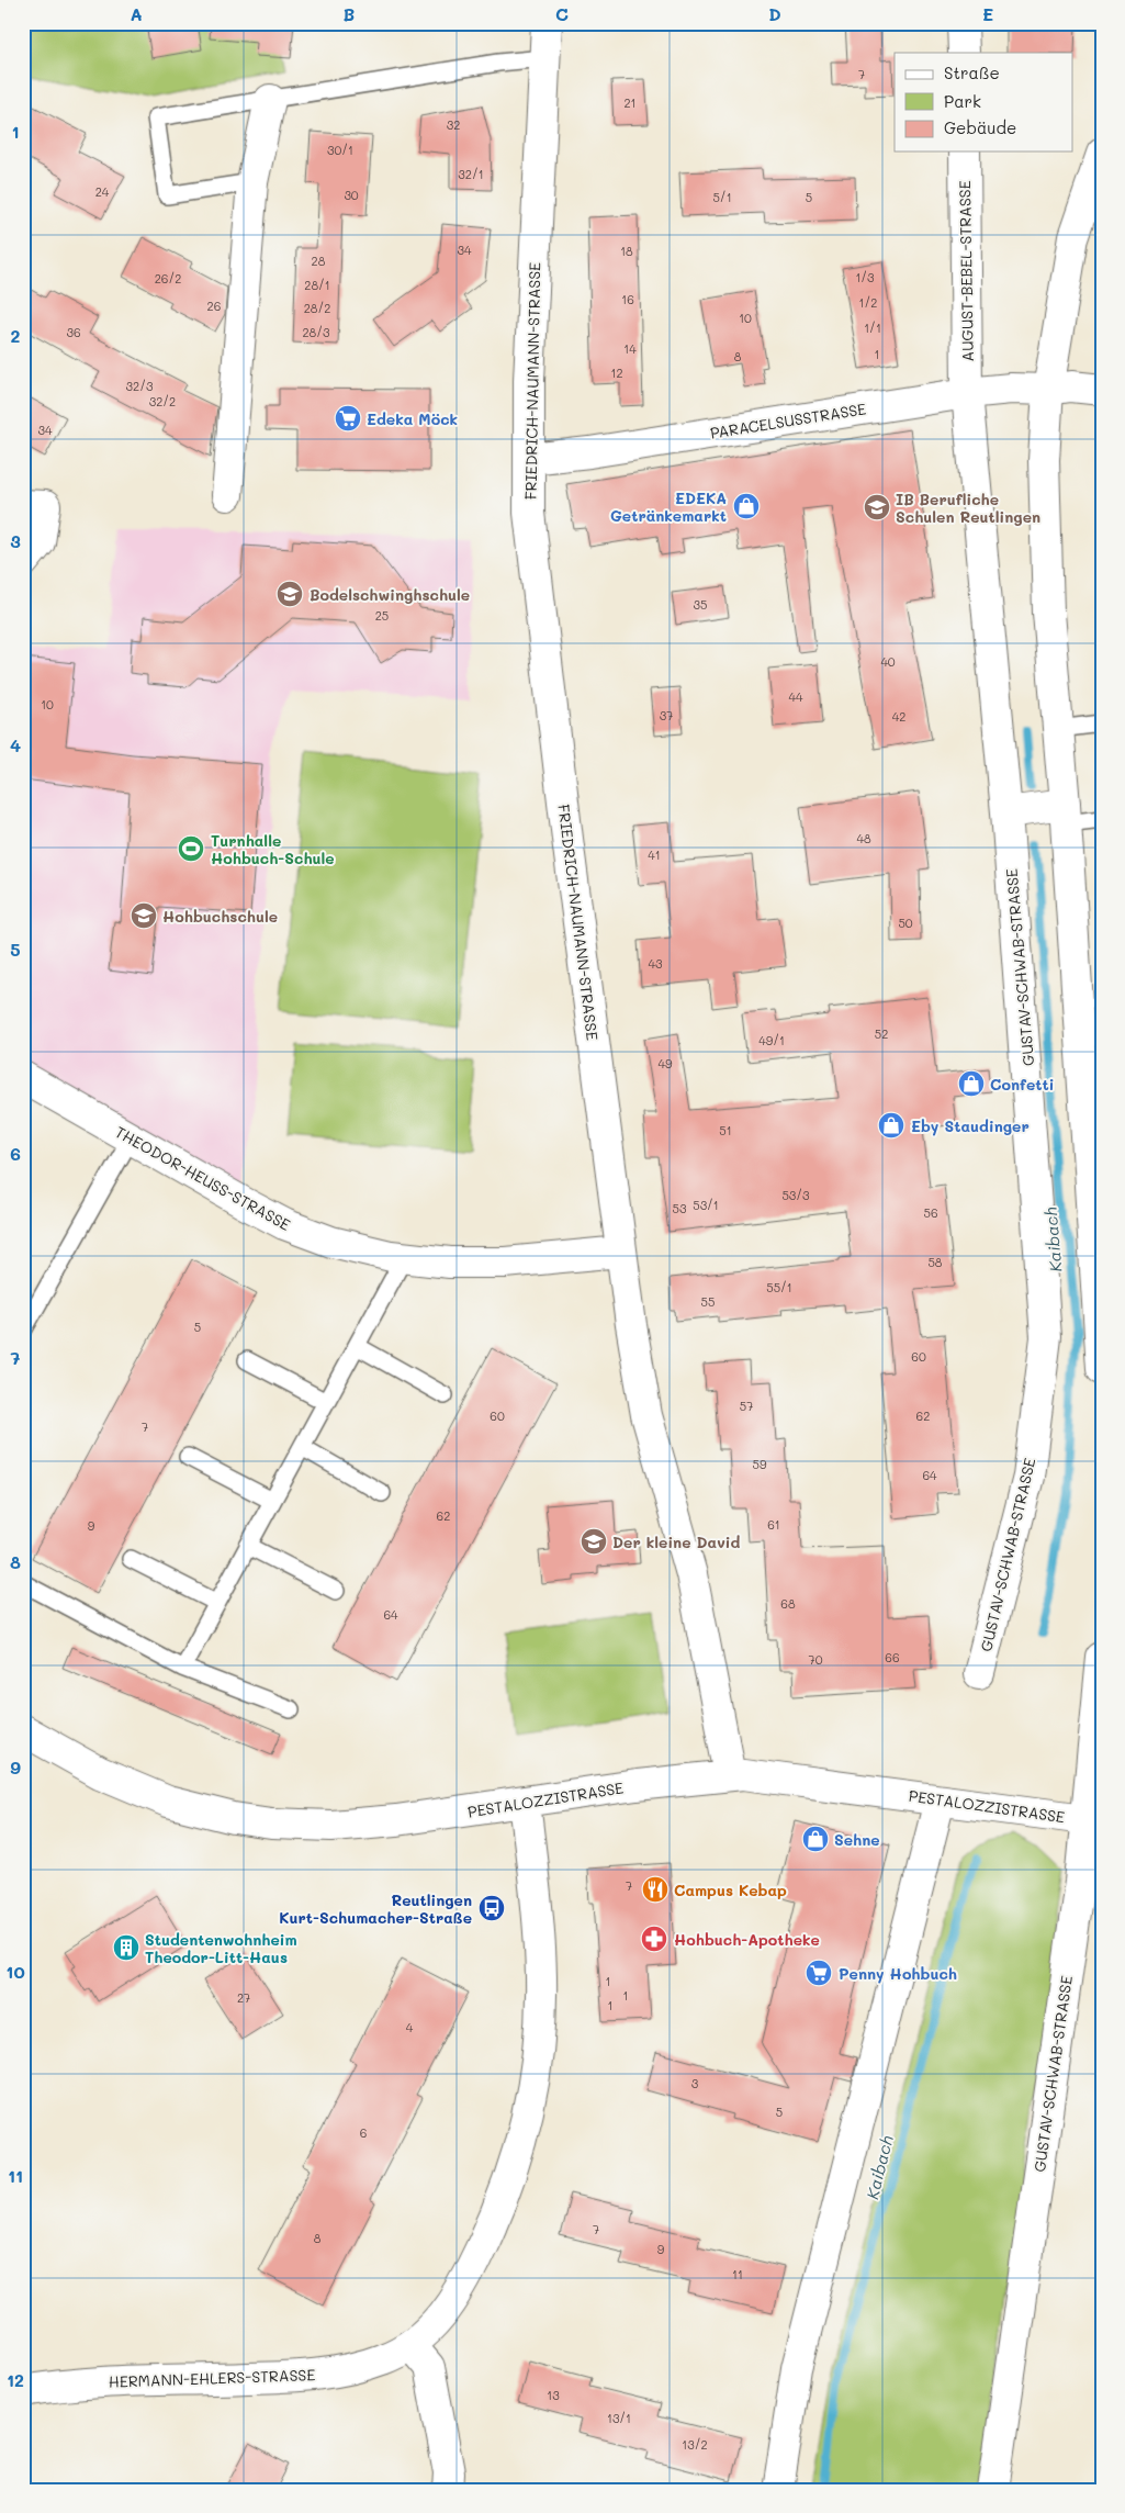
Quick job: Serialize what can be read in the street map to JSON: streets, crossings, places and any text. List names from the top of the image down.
{
  "streets": {
    "street": [
      "AUGUST-BEBEL-STRASSE",
      "FRIEDRICH-NAUMANN-STRASSE",
      "PARACELSUSSTRASSE",
      "GUSTAV-SCHWAB-STRASSE",
      "THEODOR-HEUSS-STRASSE",
      "PESTALOZZISTRASSE",
      "HERMANN-EHLERS-STRASSE"
    ]
  },
  "crossings": [
    ["AUGUST-BEBEL-STRASSE", "PARACELSUSSTRASSE"],
    ["AUGUST-BEBEL-STRASSE", "GUSTAV-SCHWAB-STRASSE"],
    ["FRIEDRICH-NAUMANN-STRASSE", "PARACELSUSSTRASSE"],
    ["FRIEDRICH-NAUMANN-STRASSE", "THEODOR-HEUSS-STRASSE"],
    ["FRIEDRICH-NAUMANN-STRASSE", "PESTALOZZISTRASSE"],
    ["PARACELSUSSTRASSE", "GUSTAV-SCHWAB-STRASSE"],
    ["GUSTAV-SCHWAB-STRASSE", "PESTALOZZISTRASSE"],
    ["PESTALOZZISTRASSE", "HERMANN-EHLERS-STRASSE"]
  ],
  "water": ["Kaibach"],
  "places": {
    "supermarket": ["Edeka Möck", "Penny Hohbuch"],
    "shop": [
      "EDEKA Getränkemarkt",
      "Confetti",
      "Eby Staudinger",
      "Sehne"
    ],
    "school or university": [
      "IB Berufliche Schulen Reutlingen",
      "Bodelschwinghschule",
      "Hohbuchschule",
      "Der kleine David"
    ],
    "sports": ["Turnhalle Hohbuch-Schule"],
    "restaurant": ["Campus Kebap"],
    "bus stop": ["Reutlingen Kurt-Schumacher-Straße"],
    "pharmacy": ["Hohbuch-Apotheke"],
    "building": ["Studentenwohnheim Theodor-Litt-Haus"]
  },
  "house_numbers": [
    "7",
    "21",
    "32",
    "30/1",
    "32/1",
    "24",
    "30",
    "5/1",
    "5",
    "34",
    "18",
    "28",
    "1/3",
    "26/2",
    "28/1",
    "16",
    "1/2",
    "26",
    "28/2",
    "10",
    "1/1",
    "36",
    "28/3",
    "14",
    "1",
    "8",
    "12",
    "32/3",
    "32/2",
    "34",
    "35",
    "25",
    "40",
    "44",
    "10",
    "37",
    "42",
    "48",
    "41",
    "50",
    "43",
    "52",
    "49/1",
    "49",
    "51",
    "53/3",
    "53/1",
    "53",
    "56",
    "58",
    "55/1",
    "55",
    "5",
    "60",
    "57",
    "60",
    "62",
    "7",
    "59",
    "64",
    "62",
    "61",
    "9",
    "68",
    "64",
    "66",
    "70",
    "7",
    "1",
    "1",
    "27",
    "1",
    "4",
    "3",
    "5",
    "6",
    "7",
    "8",
    "9",
    "11",
    "13",
    "13/1",
    "13/2"
  ],
  "legend": ["Straße", "Park", "Gebäude"],
  "grid": {
    "columns": [
      "A",
      "B",
      "C",
      "D",
      "E"
    ],
    "rows": [
      "1",
      "2",
      "3",
      "4",
      "5",
      "6",
      "7",
      "8",
      "9",
      "10",
      "11",
      "12"
    ]
  }
}
